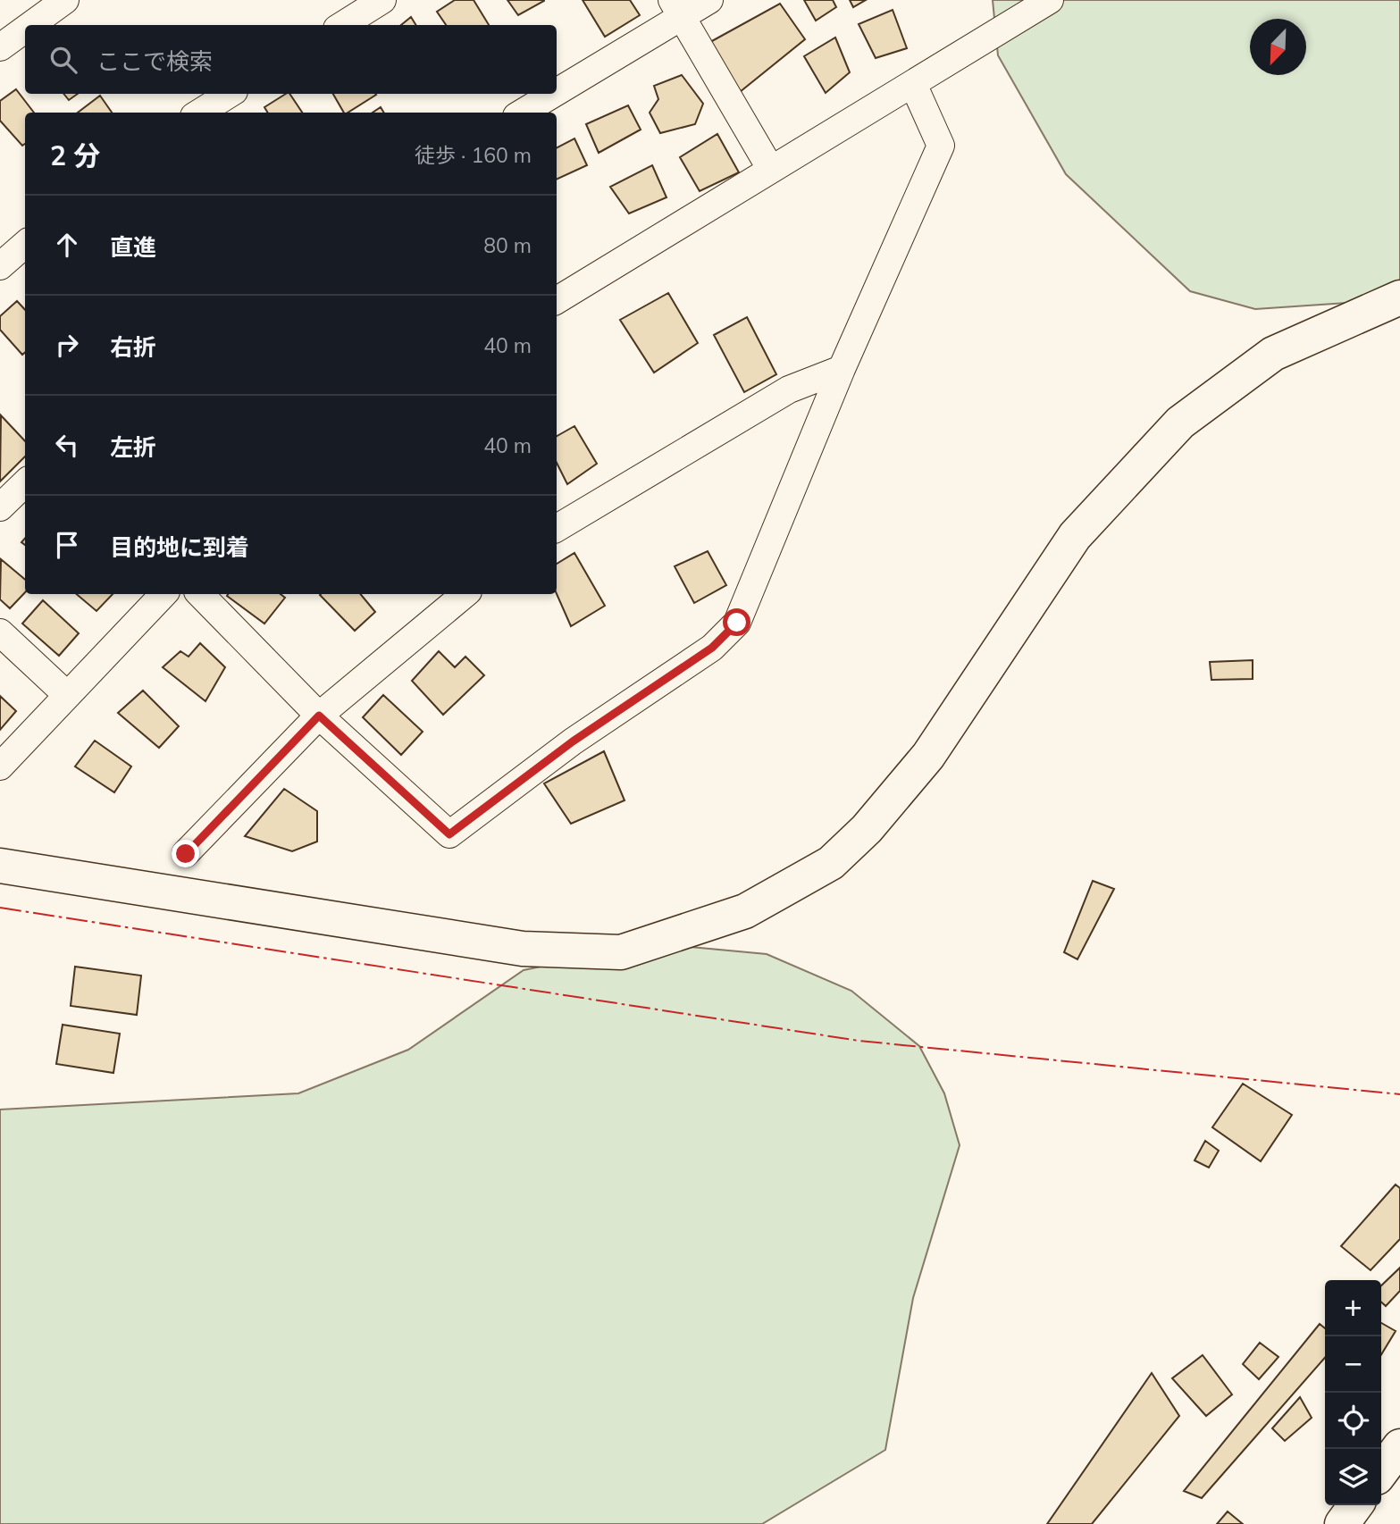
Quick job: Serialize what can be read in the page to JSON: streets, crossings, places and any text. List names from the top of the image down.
{
  "north": "bottom left",
  "page": {
    "search": "ここで検索",
    "heading": ["2 分", "徒歩 · 160 m"],
    "list": [
      ["直進", "80 m"],
      ["右折", "40 m"],
      ["左折", "40 m"],
      "目的地に到着"
    ],
    "map_buttons": ["+", "−"]
  }
}
